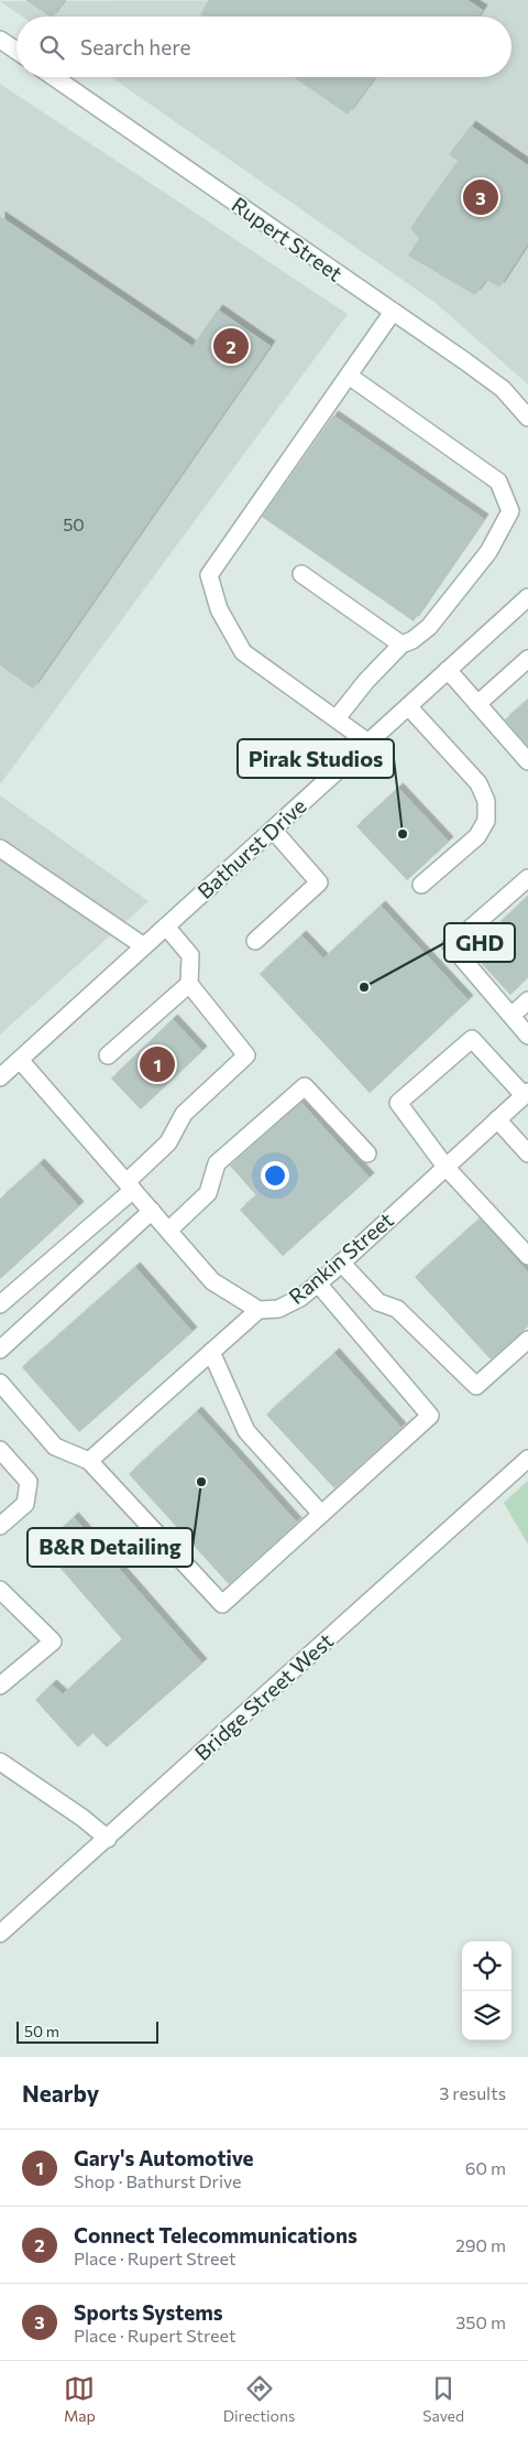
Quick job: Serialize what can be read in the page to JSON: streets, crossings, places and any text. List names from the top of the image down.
{
  "streets": {
    "street": [
      "Rupert Street",
      "Bathurst Drive",
      "Rankin Street",
      "Bridge Street West"
    ]
  },
  "places": ["Pirak Studios", "GHD", "B&R Detailing"],
  "house_numbers": ["50"],
  "scale_bar": "50 m",
  "page": {
    "search": "Search here",
    "pins": ["3", "2", "1"],
    "scale": "50 m",
    "heading": ["Nearby", "3 results"],
    "list": [
      {
        "mark": "1",
        "name": "Gary's Automotive",
        "note": "Shop · Bathurst Drive",
        "value": "60 m"
      },
      {
        "mark": "2",
        "name": "Connect Telecommunications",
        "note": "Place · Rupert Street",
        "value": "290 m"
      },
      {
        "mark": "3",
        "name": "Sports Systems",
        "note": "Place · Rupert Street",
        "value": "350 m"
      }
    ],
    "nav": ["Map", "Directions", "Saved"]
  }
}
